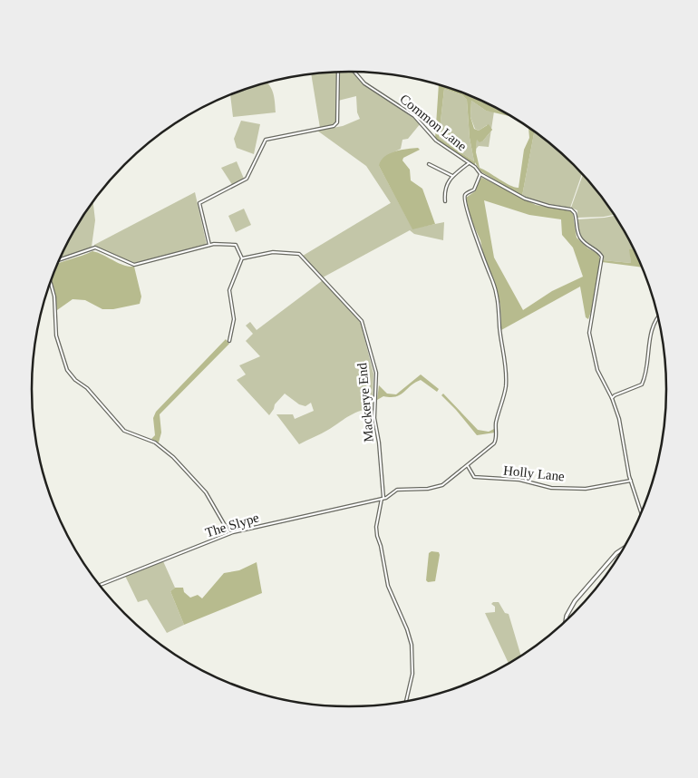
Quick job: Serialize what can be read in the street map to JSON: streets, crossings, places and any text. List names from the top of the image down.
{
  "streets": {
    "street": [
      "Common Lane",
      "Mackerye End",
      "Holly Lane",
      "The Slype"
    ]
  },
  "crossings": [
    ["Common Lane", "The Slype"],
    ["Mackerye End", "The Slype"],
    ["Holly Lane", "The Slype"]
  ]
}
